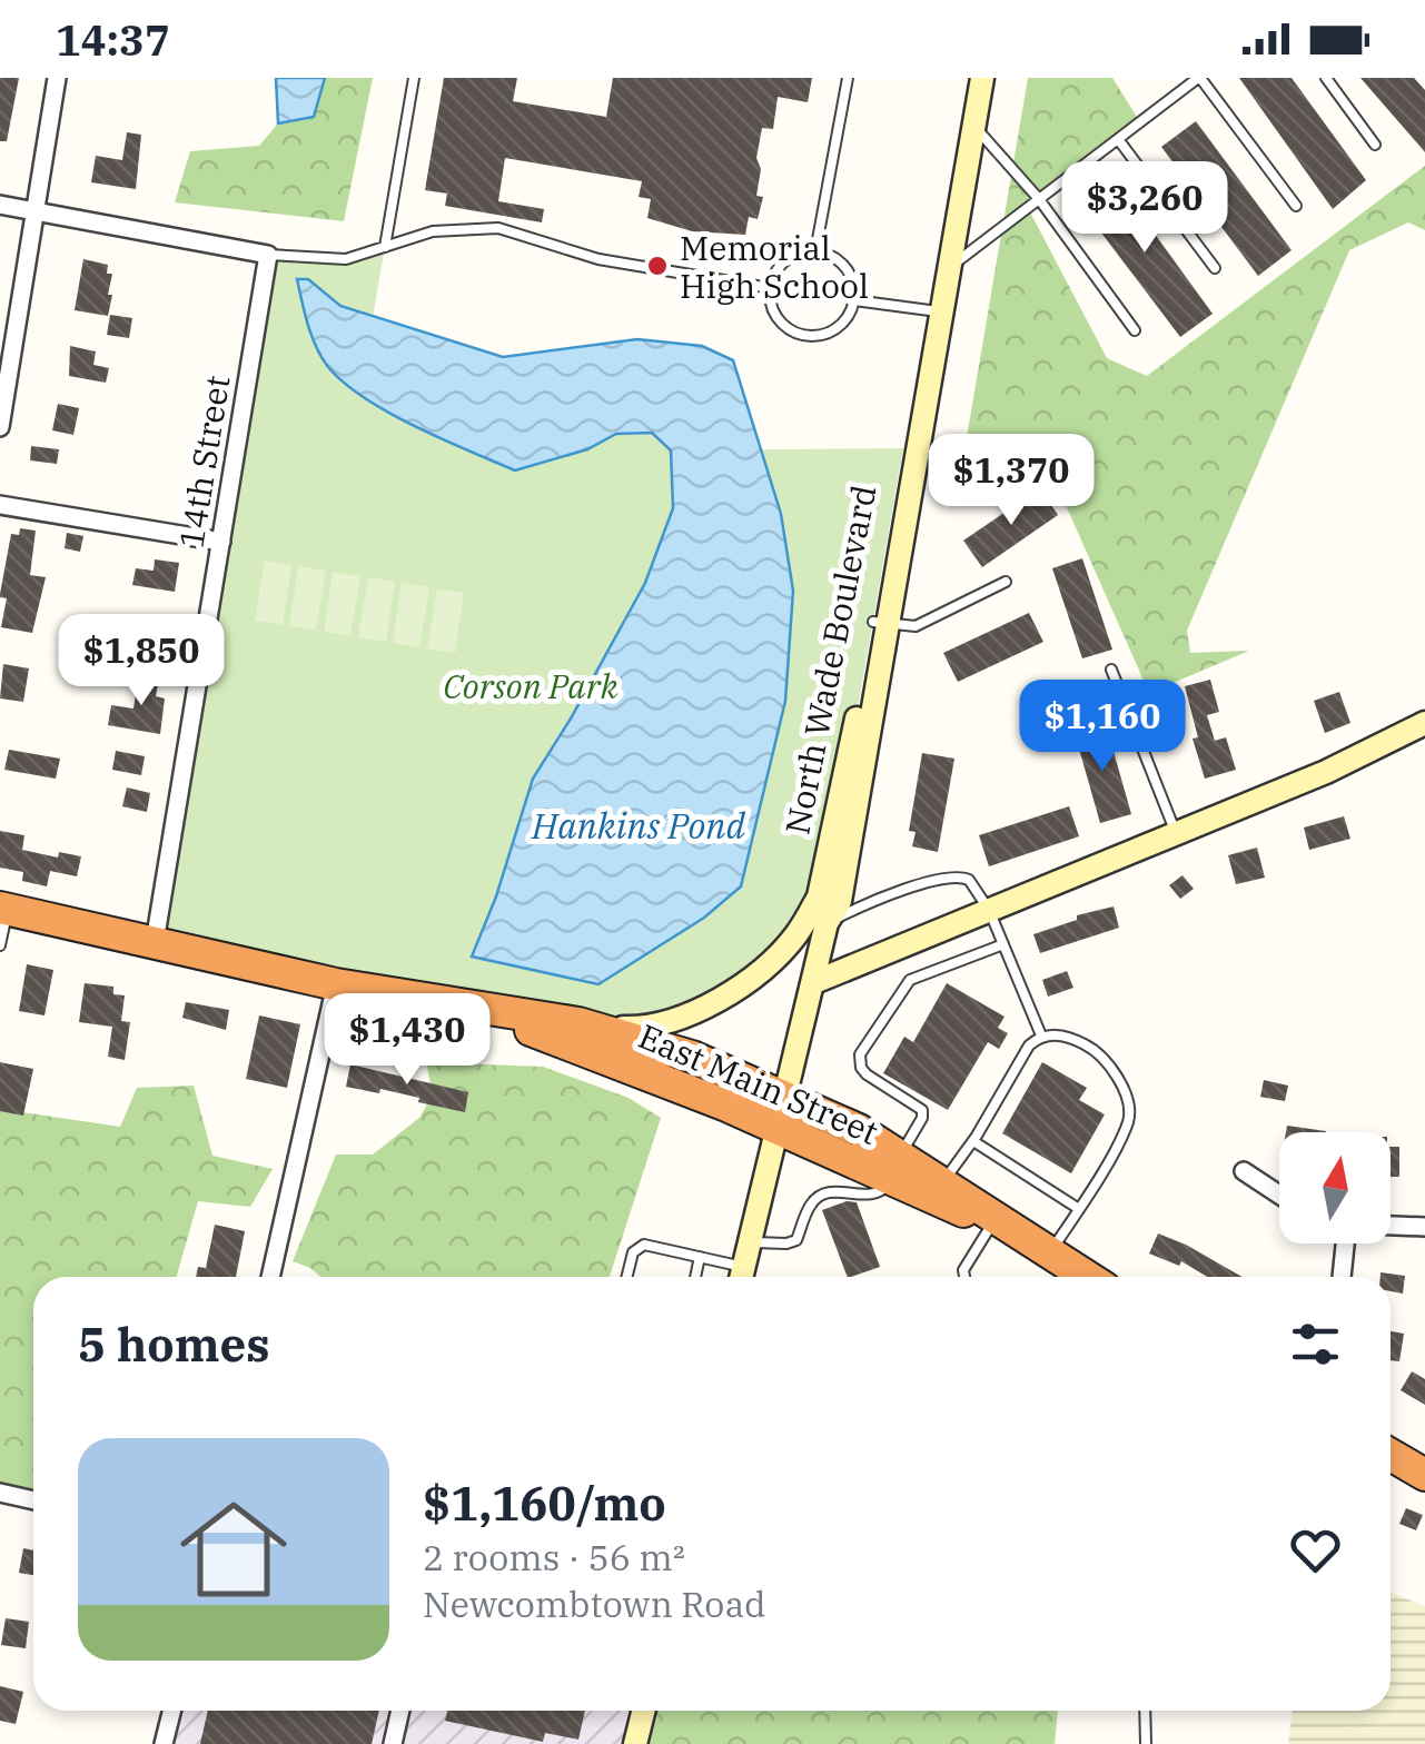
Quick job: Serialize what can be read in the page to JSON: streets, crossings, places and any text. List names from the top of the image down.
{
  "streets": {
    "highway": ["East Main Street"],
    "main road": ["North Wade Boulevard"],
    "street": ["14th Street"]
  },
  "crossings": [
    ["14th Street", "East Main Street"],
    ["North Wade Boulevard", "East Main Street"]
  ],
  "water": ["Hankins Pond"],
  "parks": ["Corson Park"],
  "places": ["Memorial High School"],
  "north": "top",
  "page": {
    "status": "14:37",
    "price": [
      "$3,260",
      "$1,370",
      "$1,850",
      "$1,160",
      "$1,430"
    ],
    "heading": "5 homes",
    "list": [
      {
        "name": "$1,160/mo",
        "note": "2 rooms · 56 m² · Newcombtown Road"
      }
    ]
  }
}
